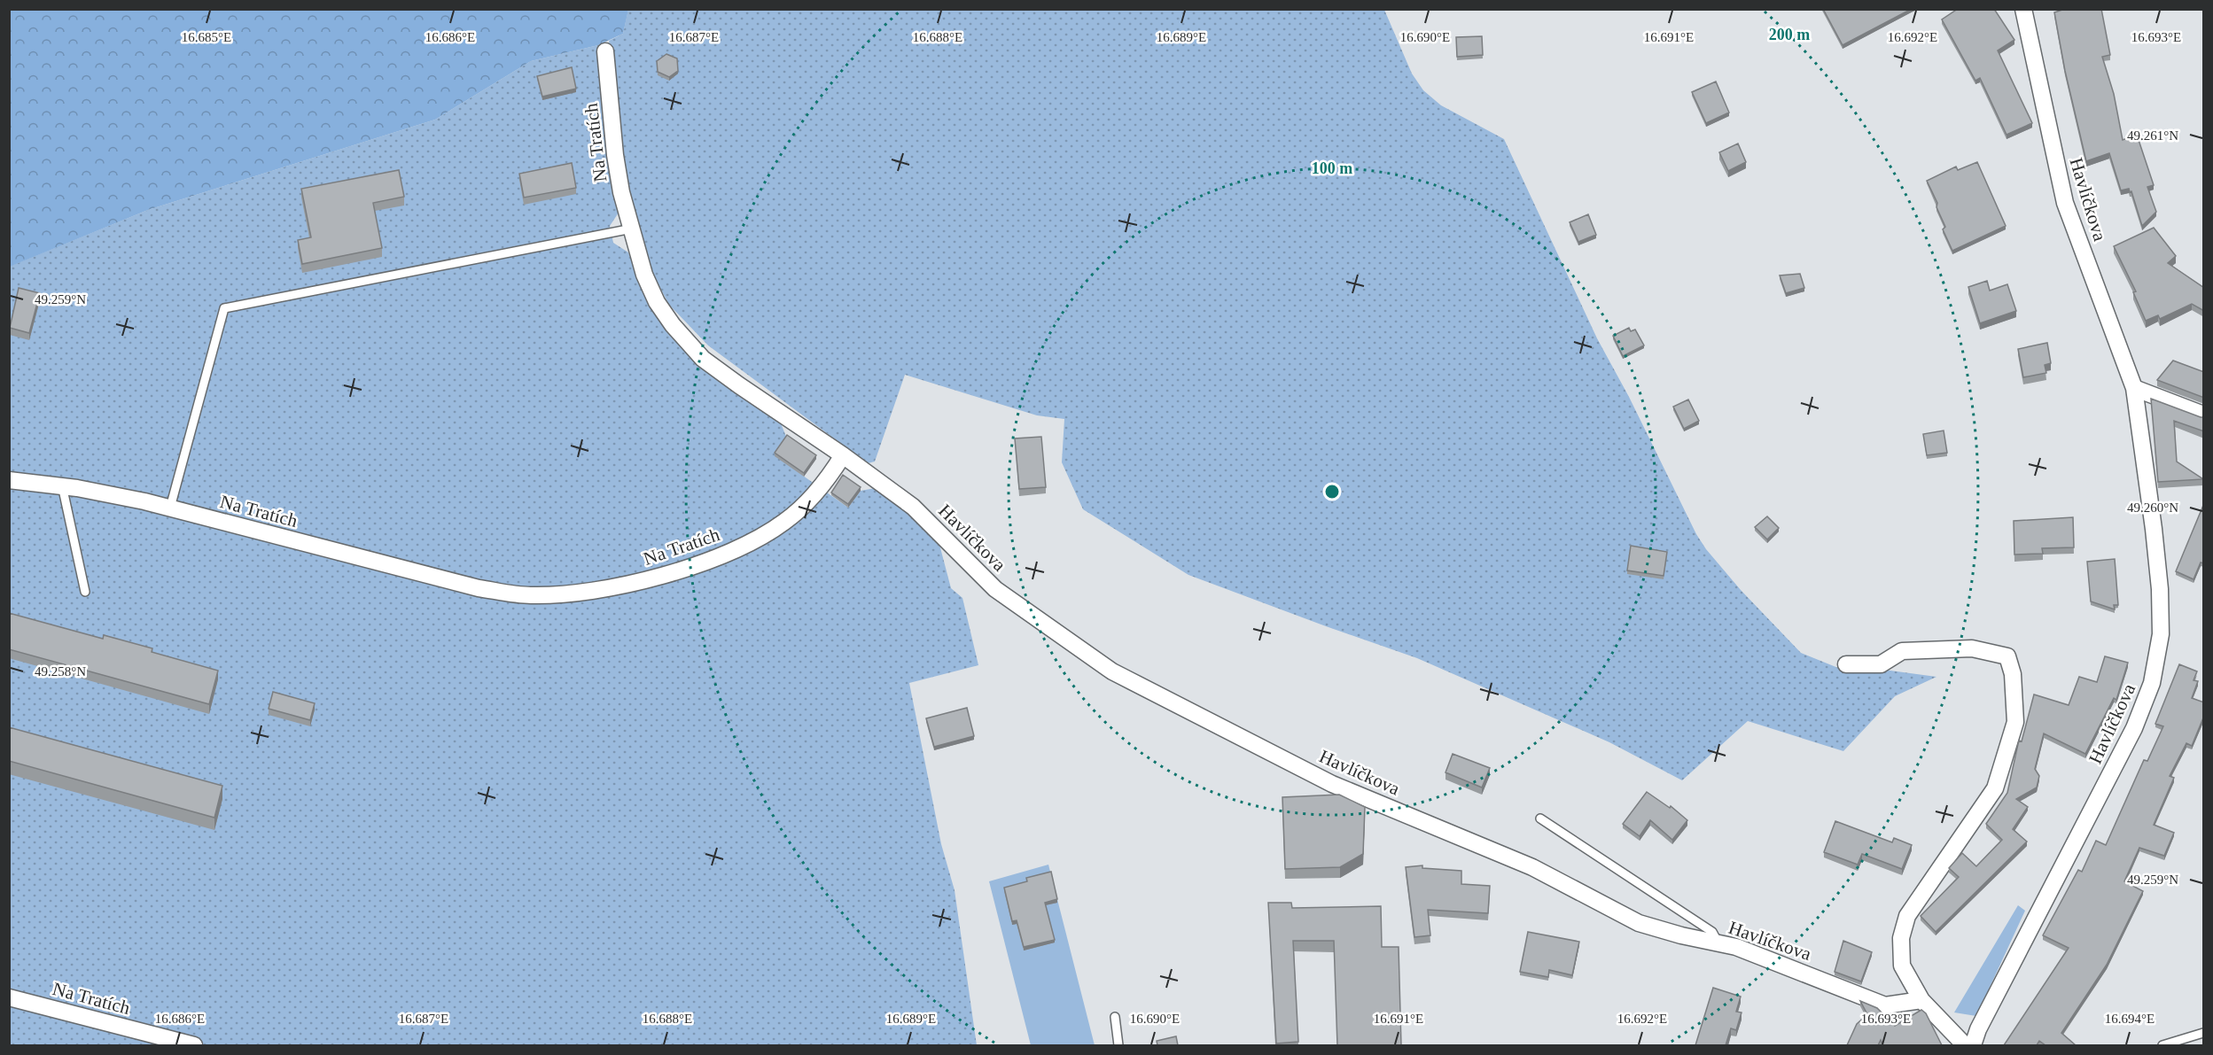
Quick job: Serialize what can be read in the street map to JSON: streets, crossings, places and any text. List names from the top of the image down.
{
  "streets": {
    "street": ["Na Tratích", "Havlíčkova"]
  },
  "crossings": [
    ["Na Tratích", "Havlíčkova"]
  ],
  "coordinates": [
    "16.685°E",
    "16.686°E",
    "16.687°E",
    "16.688°E",
    "16.689°E",
    "16.690°E",
    "16.691°E",
    "16.692°E",
    "16.693°E",
    "49.261°N",
    "49.259°N",
    "49.260°N",
    "49.258°N",
    "16.694°E"
  ],
  "rings": ["200 m", "100 m"]
}
